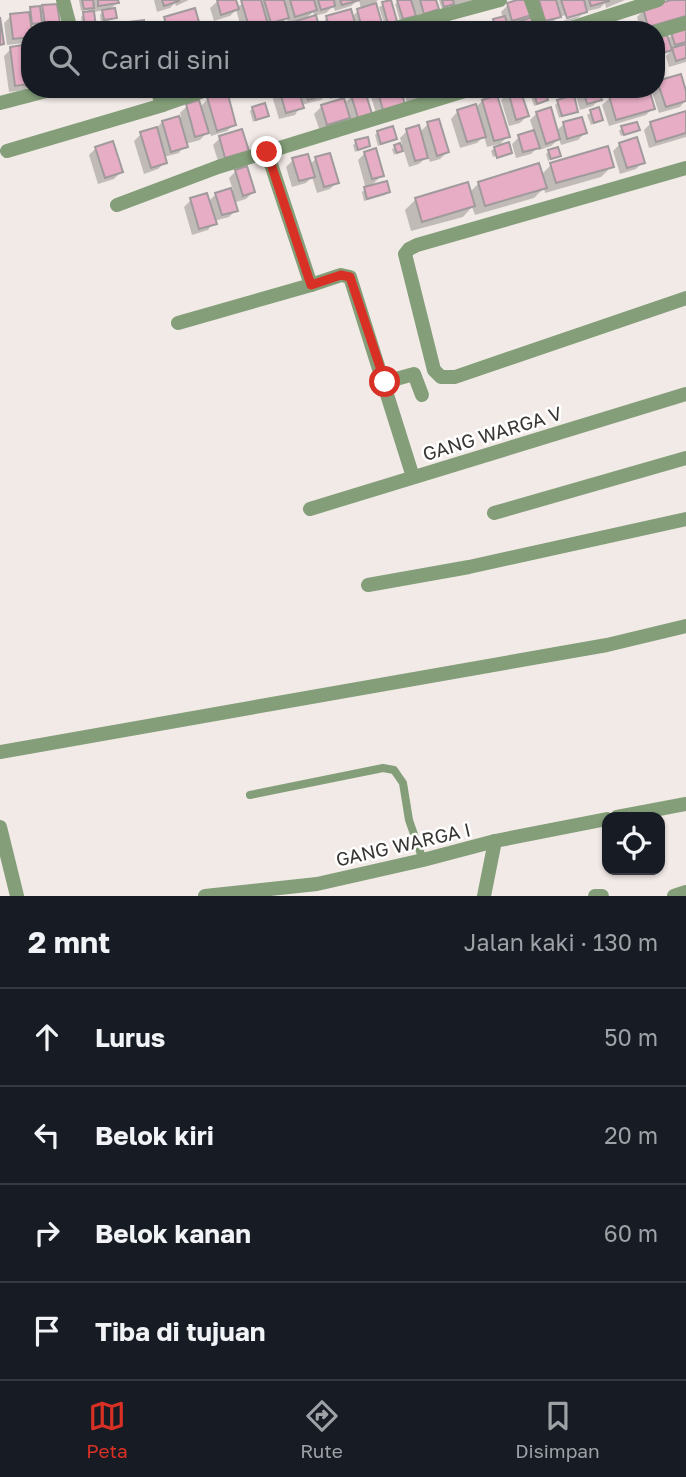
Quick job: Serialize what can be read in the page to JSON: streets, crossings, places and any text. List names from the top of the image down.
{
  "streets": {
    "street": ["GANG WARGA V", "GANG WARGA I"]
  },
  "page": {
    "search": "Cari di sini",
    "heading": ["2 mnt", "Jalan kaki · 130 m"],
    "list": [
      ["Lurus", "50 m"],
      ["Belok kiri", "20 m"],
      ["Belok kanan", "60 m"],
      "Tiba di tujuan"
    ],
    "nav": ["Peta", "Rute", "Disimpan"]
  }
}
